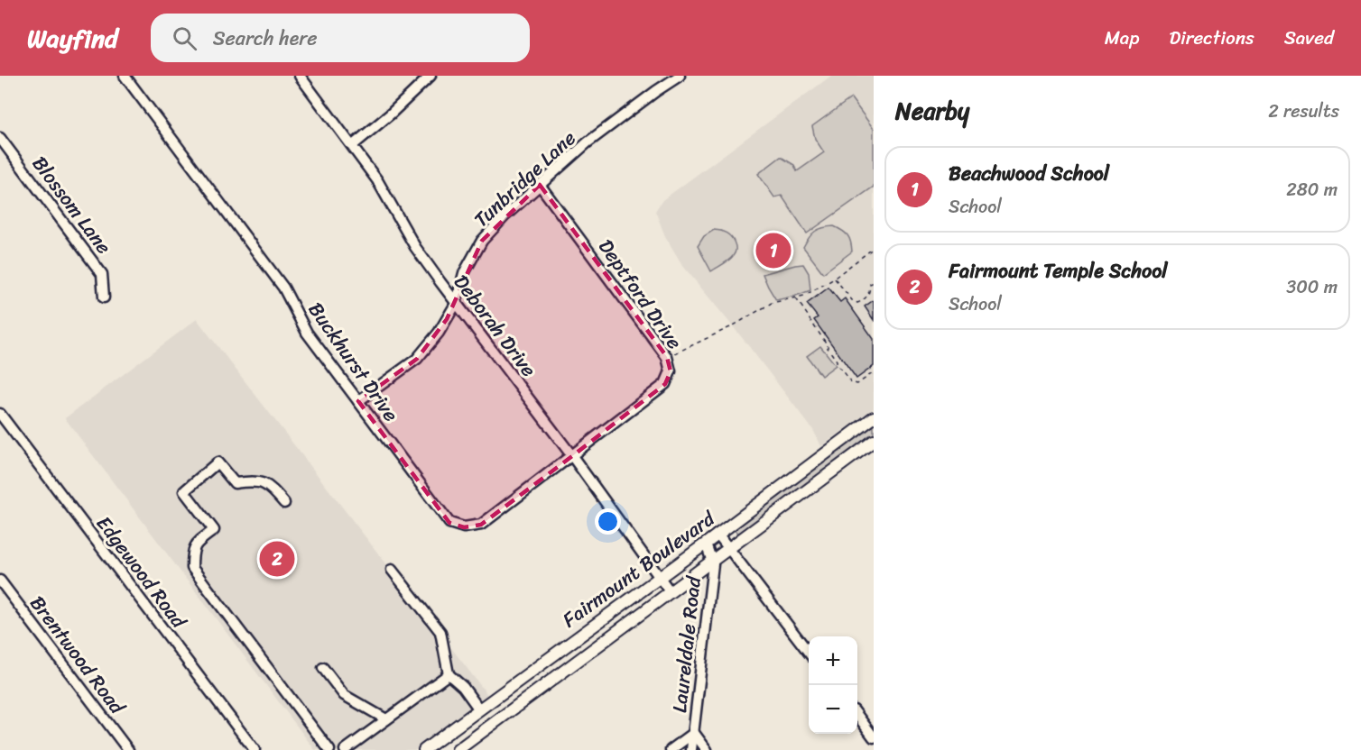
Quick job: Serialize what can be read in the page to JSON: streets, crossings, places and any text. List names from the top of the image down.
{
  "streets": {
    "main road": ["Fairmount Boulevard"],
    "street": [
      "Tunbridge Lane",
      "Blossom Lane",
      "Deptford Drive",
      "Deborah Drive",
      "Buckhurst Drive",
      "Edgewood Road",
      "Laureldale Road",
      "Brentwood Road"
    ]
  },
  "crossings": [
    ["Tunbridge Lane", "Deptford Drive"],
    ["Tunbridge Lane", "Deborah Drive"],
    ["Tunbridge Lane", "Buckhurst Drive"],
    ["Deptford Drive", "Deborah Drive"],
    ["Deptford Drive", "Buckhurst Drive"],
    ["Deborah Drive", "Buckhurst Drive"],
    ["Deborah Drive", "Fairmount Boulevard"],
    ["Fairmount Boulevard", "Laureldale Road"]
  ],
  "page": {
    "header": "Wayfind",
    "search": "Search here",
    "nav": ["Map", "Directions", "Saved"],
    "heading": ["Nearby", "2 results"],
    "list": [
      {
        "mark": "1",
        "name": "Beachwood School",
        "note": "School",
        "value": "280 m"
      },
      {
        "mark": "2",
        "name": "Fairmount Temple School",
        "note": "School",
        "value": "300 m"
      }
    ],
    "pins": ["1", "2"],
    "map_buttons": ["+", "−"]
  }
}
